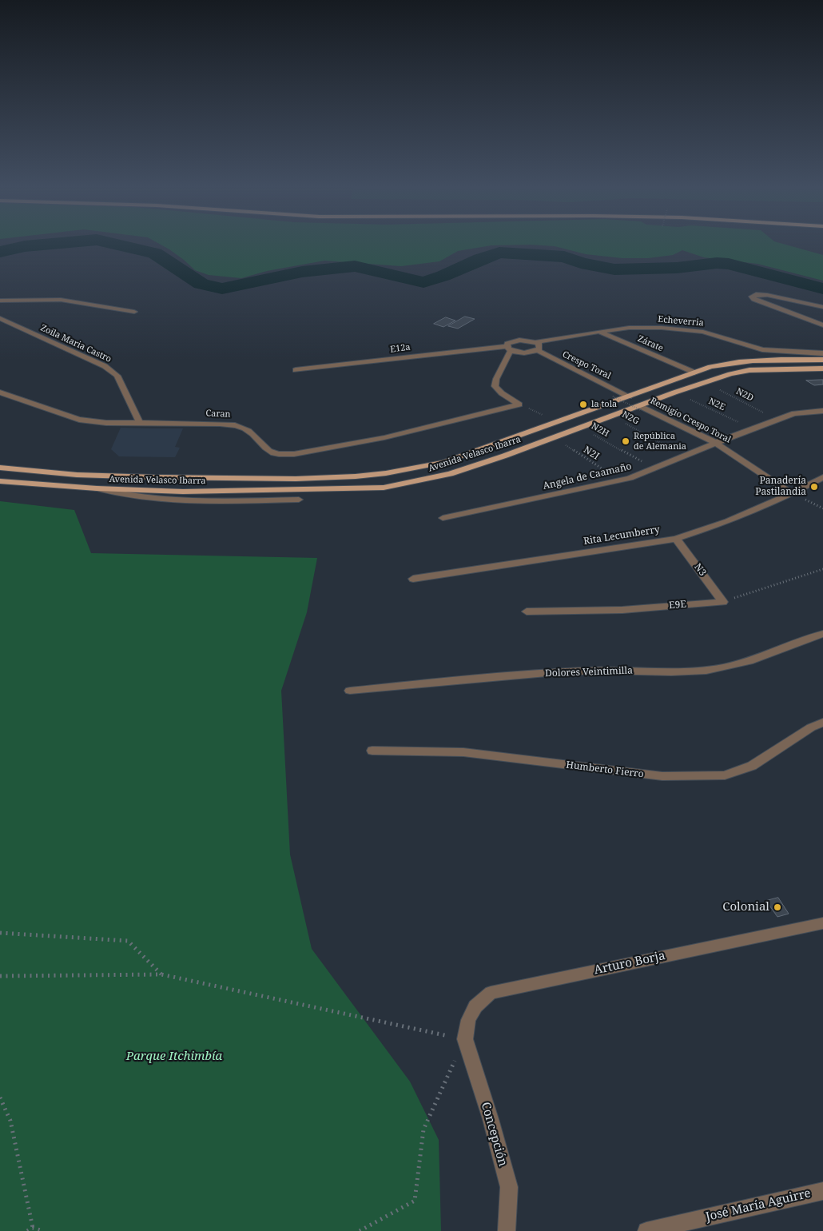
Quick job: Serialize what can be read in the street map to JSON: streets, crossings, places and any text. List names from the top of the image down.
{
  "streets": {
    "main road": ["Avenida Velasco Ibarra"],
    "street": [
      "Echeverria",
      "Zoila Maria Castro",
      "Zárate",
      "E12a",
      "Crespo Toral",
      "Caran",
      "Remigio Crespo Toral",
      "Angela de Caamaño",
      "Rita Lecumberry",
      "N3",
      "E9E",
      "Dolores Veintimilla",
      "Humberto Fierro",
      "Arturo Borja",
      "Concepción",
      "José María Aguirre"
    ],
    "path": [
      "N2D",
      "N2E",
      "N2G",
      "N2H",
      "N2I"
    ]
  },
  "crossings": [
    ["Echeverria", "Zárate"],
    ["Echeverria", "E12a"],
    ["Zoila Maria Castro", "Caran"],
    ["Zárate", "Avenida Velasco Ibarra"],
    ["Crespo Toral", "Avenida Velasco Ibarra"],
    ["N2D", "Avenida Velasco Ibarra"],
    ["N2D", "Angela de Caamaño"],
    ["N2E", "Avenida Velasco Ibarra"],
    ["N2E", "Angela de Caamaño"],
    ["N2G", "Avenida Velasco Ibarra"],
    ["N2G", "Angela de Caamaño"],
    ["Remigio Crespo Toral", "Avenida Velasco Ibarra"],
    ["Remigio Crespo Toral", "Angela de Caamaño"],
    ["Remigio Crespo Toral", "Rita Lecumberry"],
    ["N2H", "Avenida Velasco Ibarra"],
    ["N2H", "Angela de Caamaño"],
    ["N2I", "Avenida Velasco Ibarra"],
    ["N2I", "Angela de Caamaño"],
    ["Rita Lecumberry", "N3"],
    ["N3", "E9E"],
    ["Arturo Borja", "Concepción"]
  ],
  "parks": ["Parque Itchimbía"],
  "places": [
    "la tola",
    "República de Alemania",
    "Panadería Pastilandia",
    "Colonial"
  ]
}
